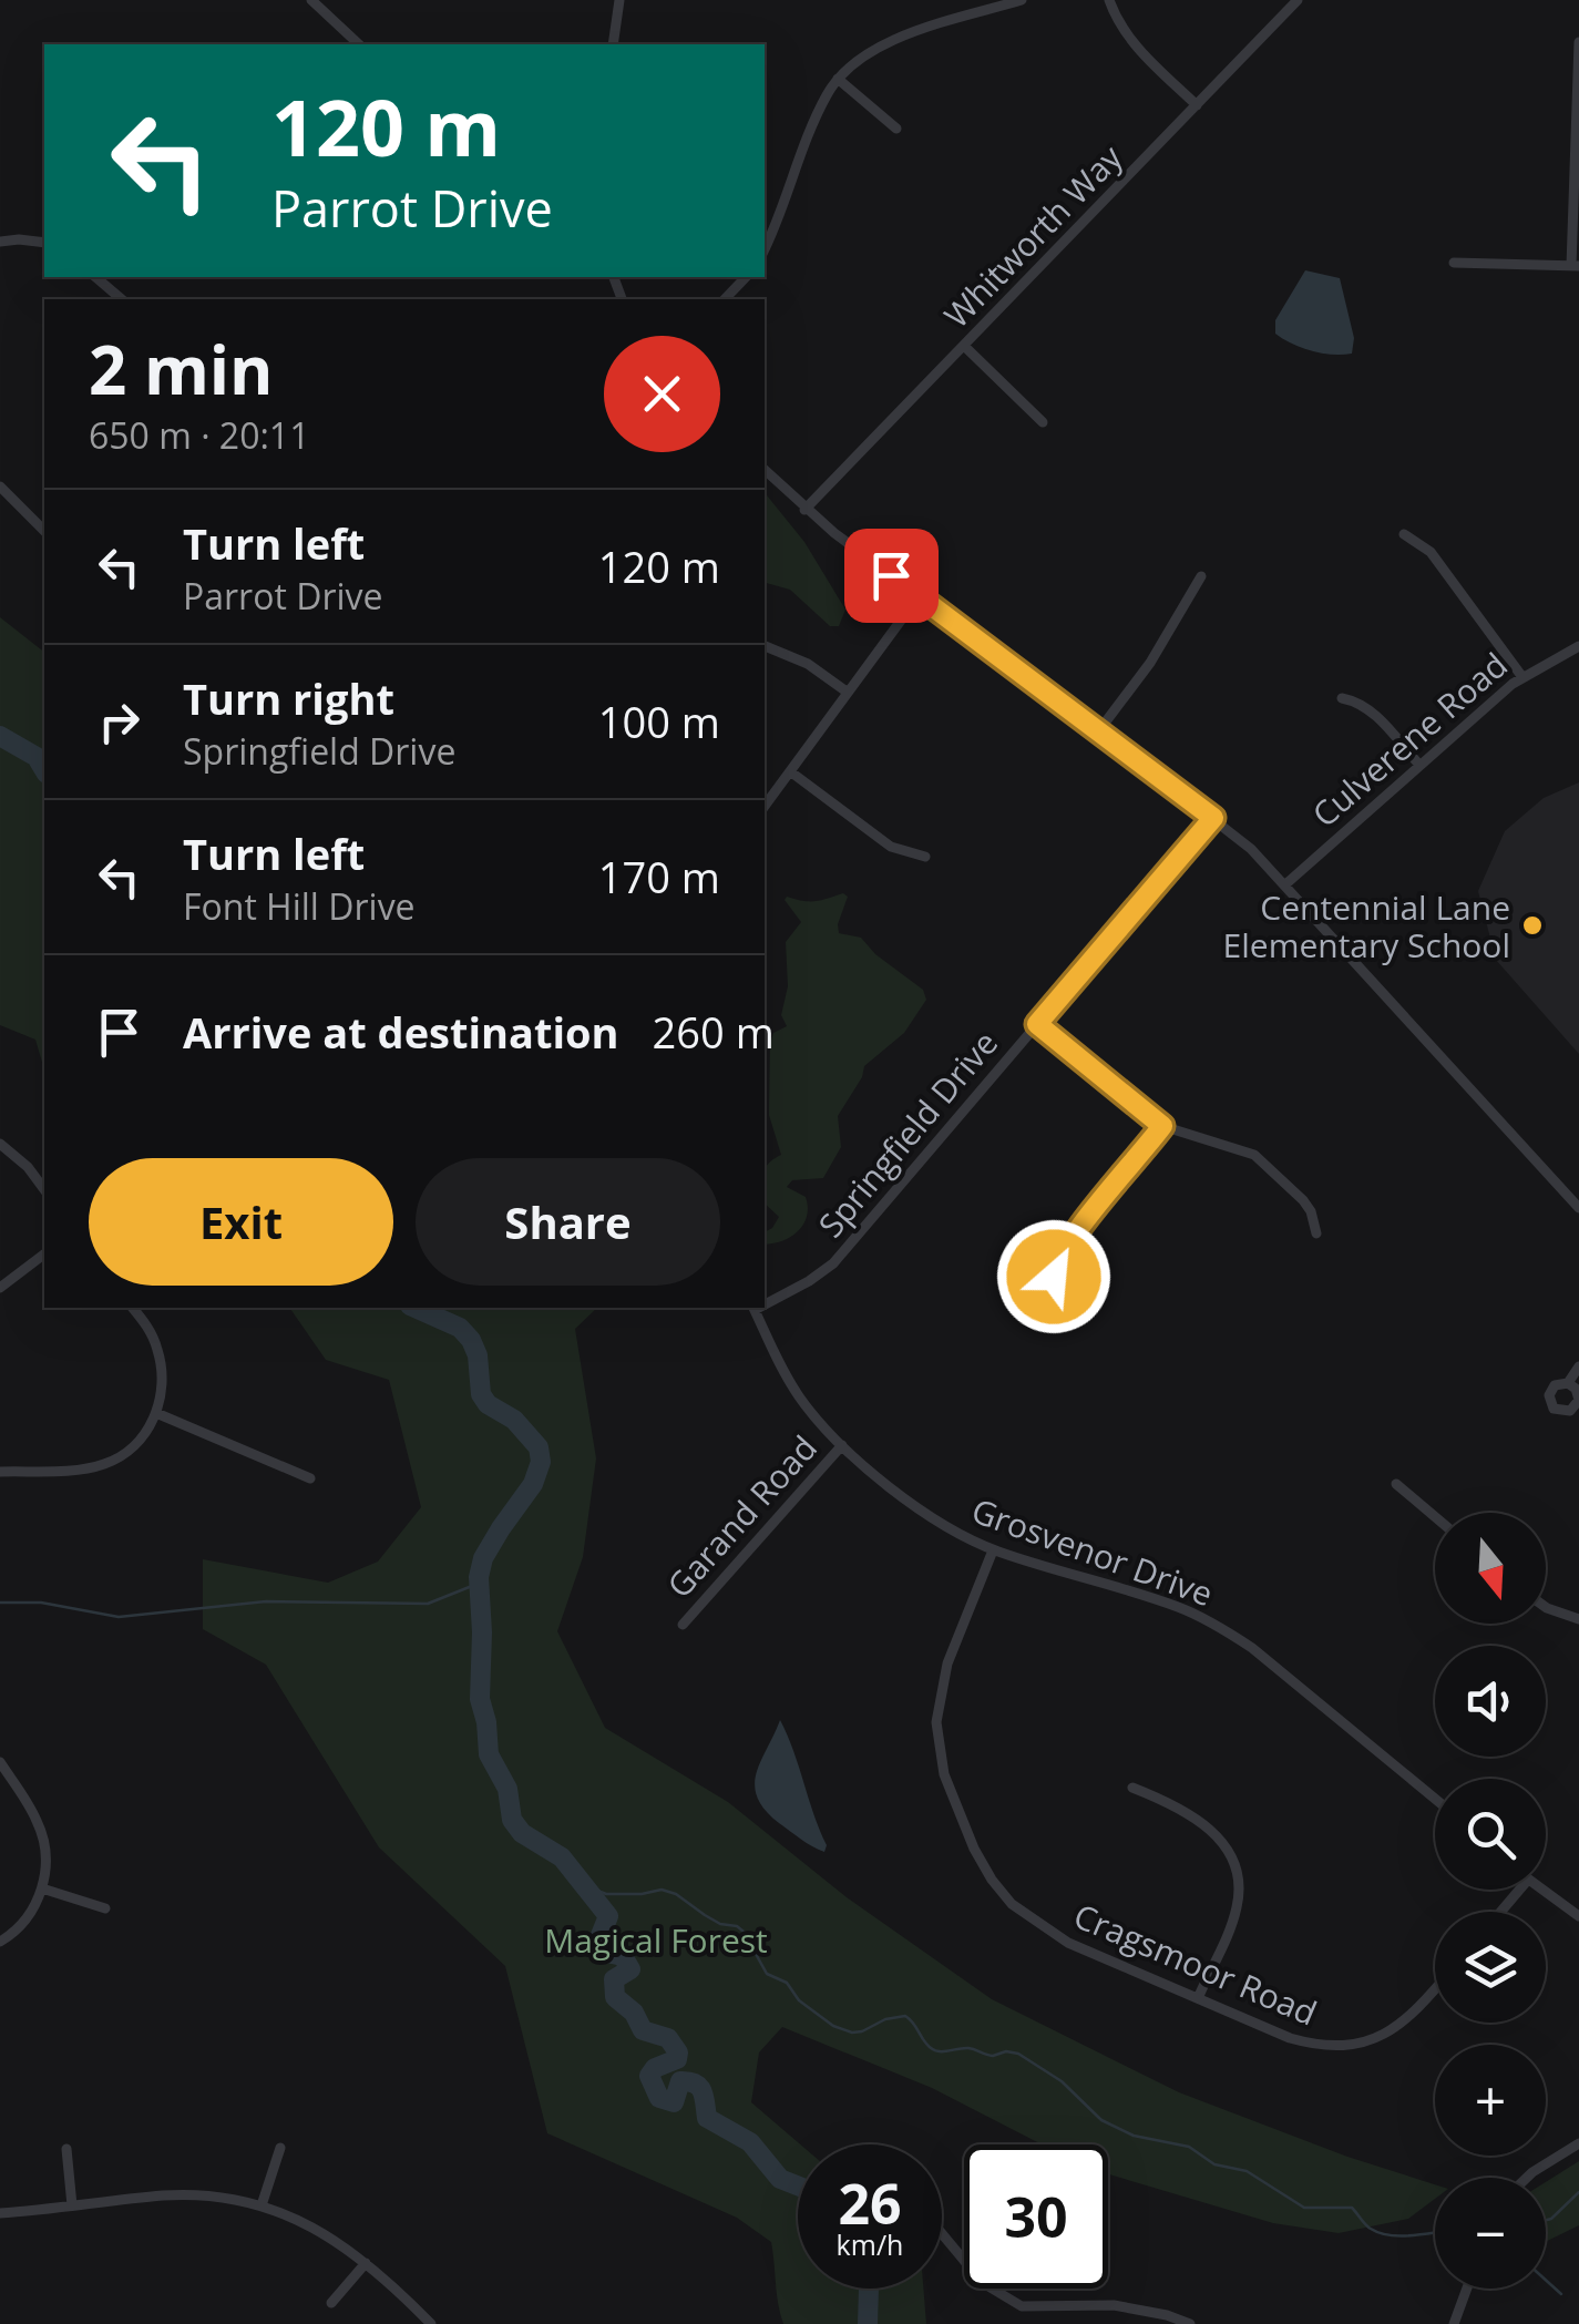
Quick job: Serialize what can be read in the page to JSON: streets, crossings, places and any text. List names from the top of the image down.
{
  "streets": {
    "street": [
      "Whitworth Way",
      "Culverene Road",
      "Springfield Drive",
      "Garand Road",
      "Grosvenor Drive",
      "Cragsmoor Road"
    ]
  },
  "crossings": [
    ["Garand Road", "Grosvenor Drive"],
    ["Grosvenor Drive", "Cragsmoor Road"]
  ],
  "parks": ["Magical Forest"],
  "places": ["Centennial Lane Elementary School"],
  "north": "bottom",
  "page": {
    "turn": ["120 m", "Parrot Drive"],
    "heading": ["2 min", "650 m · 20:11"],
    "list": [
      {
        "name": "Turn left",
        "note": "Parrot Drive",
        "value": "120 m"
      },
      {
        "name": "Turn right",
        "note": "Springfield Drive",
        "value": "100 m"
      },
      {
        "name": "Turn left",
        "note": "Font Hill Drive",
        "value": "170 m"
      },
      {
        "name": "Arrive at destination",
        "value": "260 m"
      }
    ],
    "buttons": ["Exit", "Share"],
    "map_buttons": ["+", "−"],
    "speed": "26 km/h",
    "limit": "30"
  }
}
